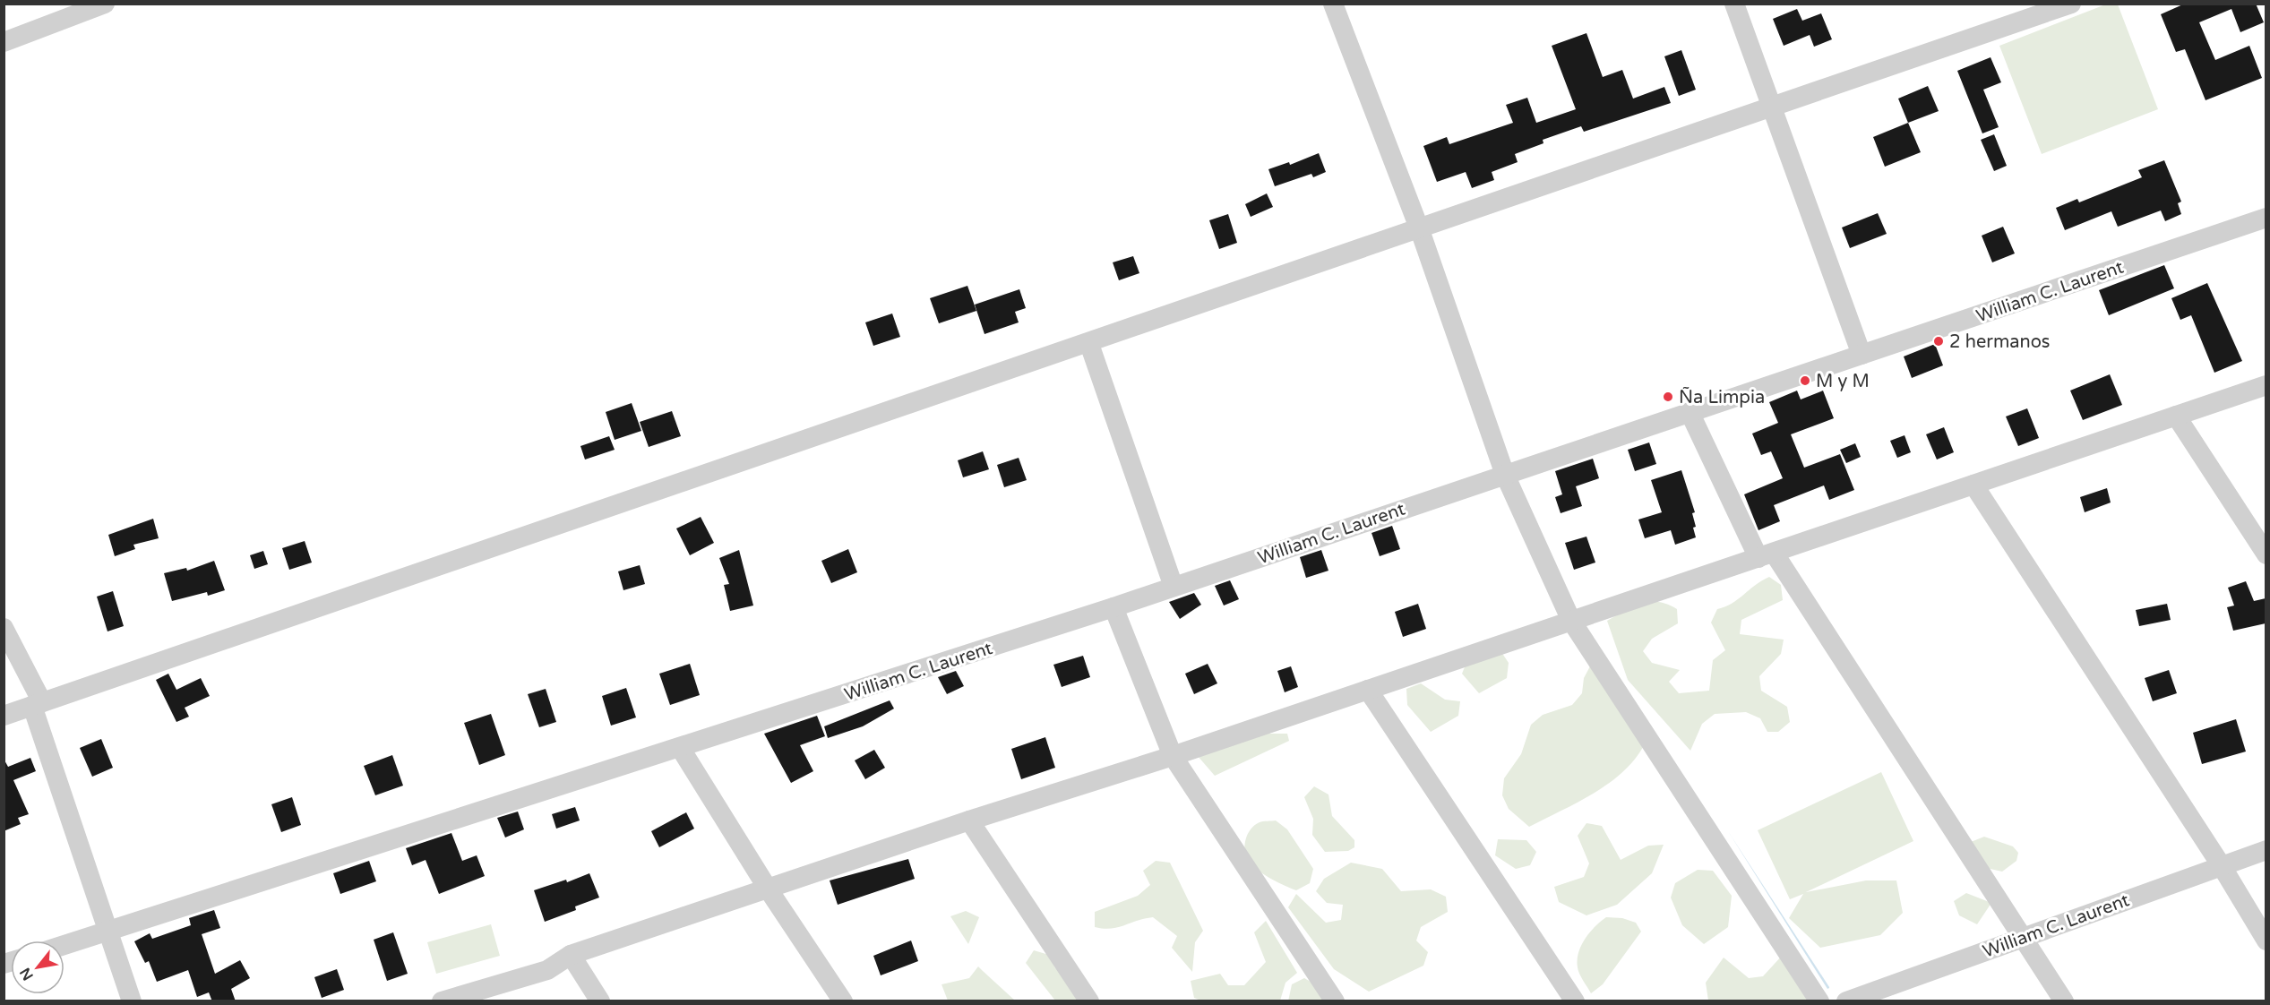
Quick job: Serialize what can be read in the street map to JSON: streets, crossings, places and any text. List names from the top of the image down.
{
  "streets": {
    "street": ["William C. Laurent"]
  },
  "places": ["2 hermanos", "M y M", "Ña Limpia"],
  "north": "bottom left"
}
